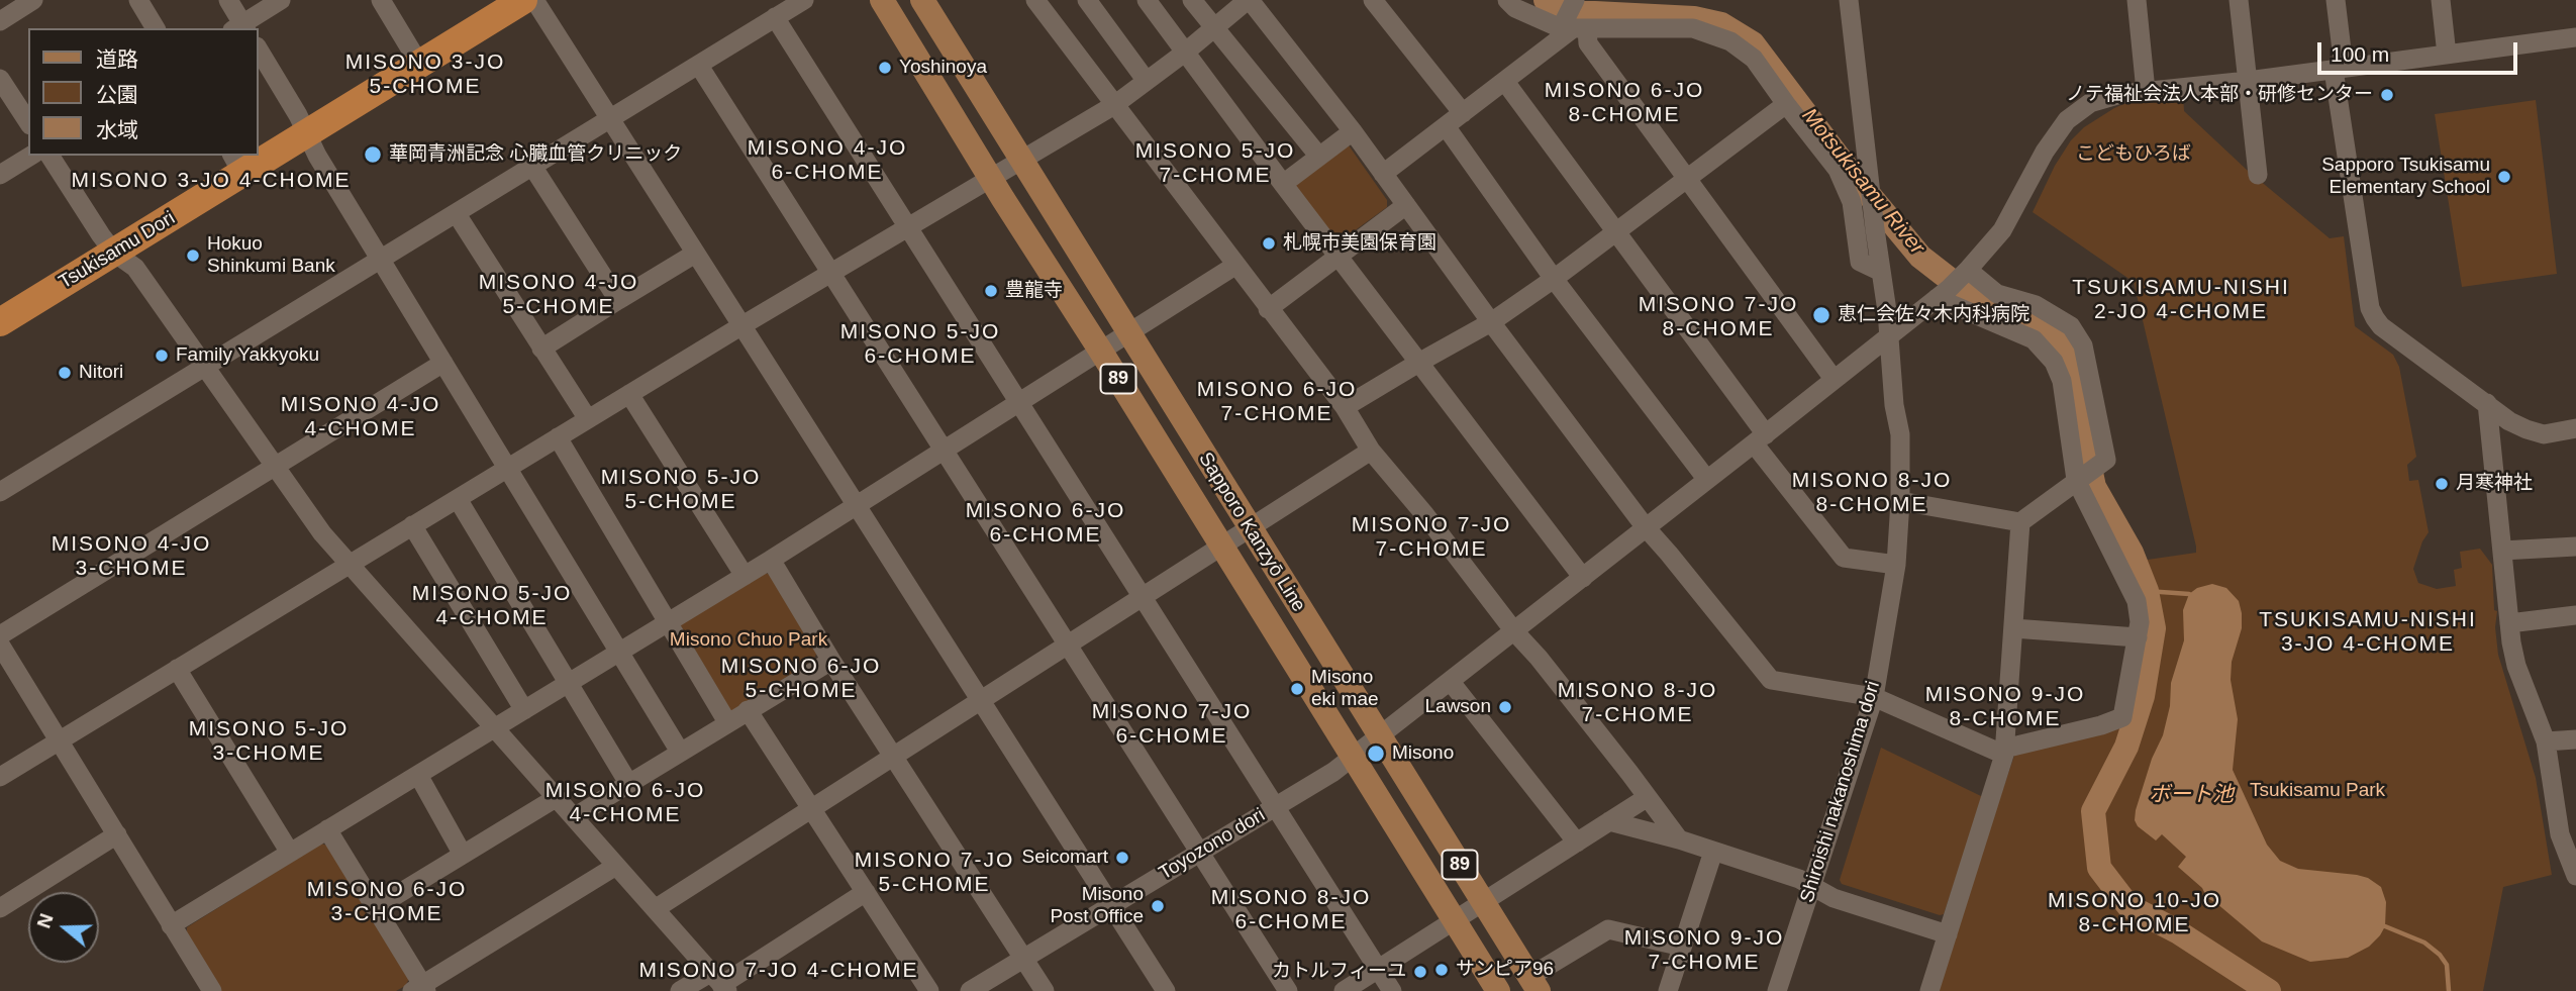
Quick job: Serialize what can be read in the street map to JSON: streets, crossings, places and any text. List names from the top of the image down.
{
  "streets": {
    "highway": ["Tsukisamu Dori"],
    "main road": ["89", "Sapporo Kanzyō Line"],
    "street": ["Shiroishi nakanoshima dori", "Toyozono dori"]
  },
  "crossings": [
    ["Sapporo Kanzyō Line", "Toyozono dori"],
    ["Shiroishi nakanoshima dori", "Toyozono dori"]
  ],
  "districts": [
    "MISONO 3-JO 5-CHOME",
    "MISONO 6-JO 8-CHOME",
    "MISONO 4-JO 6-CHOME",
    "MISONO 5-JO 7-CHOME",
    "MISONO 3-JO 4-CHOME",
    "MISONO 4-JO 5-CHOME",
    "TSUKISAMU-NISHI 2-JO 4-CHOME",
    "MISONO 7-JO 8-CHOME",
    "MISONO 5-JO 6-CHOME",
    "MISONO 6-JO 7-CHOME",
    "MISONO 4-JO 4-CHOME",
    "MISONO 5-JO 5-CHOME",
    "MISONO 8-JO 8-CHOME",
    "MISONO 6-JO 6-CHOME",
    "MISONO 7-JO 7-CHOME",
    "MISONO 4-JO 3-CHOME",
    "MISONO 5-JO 4-CHOME",
    "TSUKISAMU-NISHI 3-JO 4-CHOME",
    "MISONO 6-JO 5-CHOME",
    "MISONO 8-JO 7-CHOME",
    "MISONO 9-JO 8-CHOME",
    "MISONO 7-JO 6-CHOME",
    "MISONO 5-JO 3-CHOME",
    "MISONO 6-JO 4-CHOME",
    "MISONO 7-JO 5-CHOME",
    "MISONO 6-JO 3-CHOME",
    "MISONO 8-JO 6-CHOME",
    "MISONO 10-JO 8-CHOME",
    "MISONO 9-JO 7-CHOME",
    "MISONO 7-JO 4-CHOME"
  ],
  "water": ["Motsukisamu River", "ボート池"],
  "parks": ["こどもひろば", "Misono Chuo Park", "Tsukisamu Park"],
  "places": [
    "Yoshinoya",
    "ノテ福祉会法人本部・研修センター",
    "華岡青洲記念 心臓血管クリニック",
    "Sapporo Tsukisamu Elementary School",
    "札幌市美園保育園",
    "Hokuo Shinkumi Bank",
    "豊龍寺",
    "恵仁会佐々木内科病院",
    "Family Yakkyoku",
    "Nitori",
    "月寒神社",
    "Misono eki mae",
    "Lawson",
    "Misono",
    "Seicomart",
    "Misono Post Office",
    "サンピア96",
    "カトルフィーユ"
  ],
  "legend": ["道路", "公園", "水域"],
  "scale_bar": "100 m",
  "north": "left"
}
